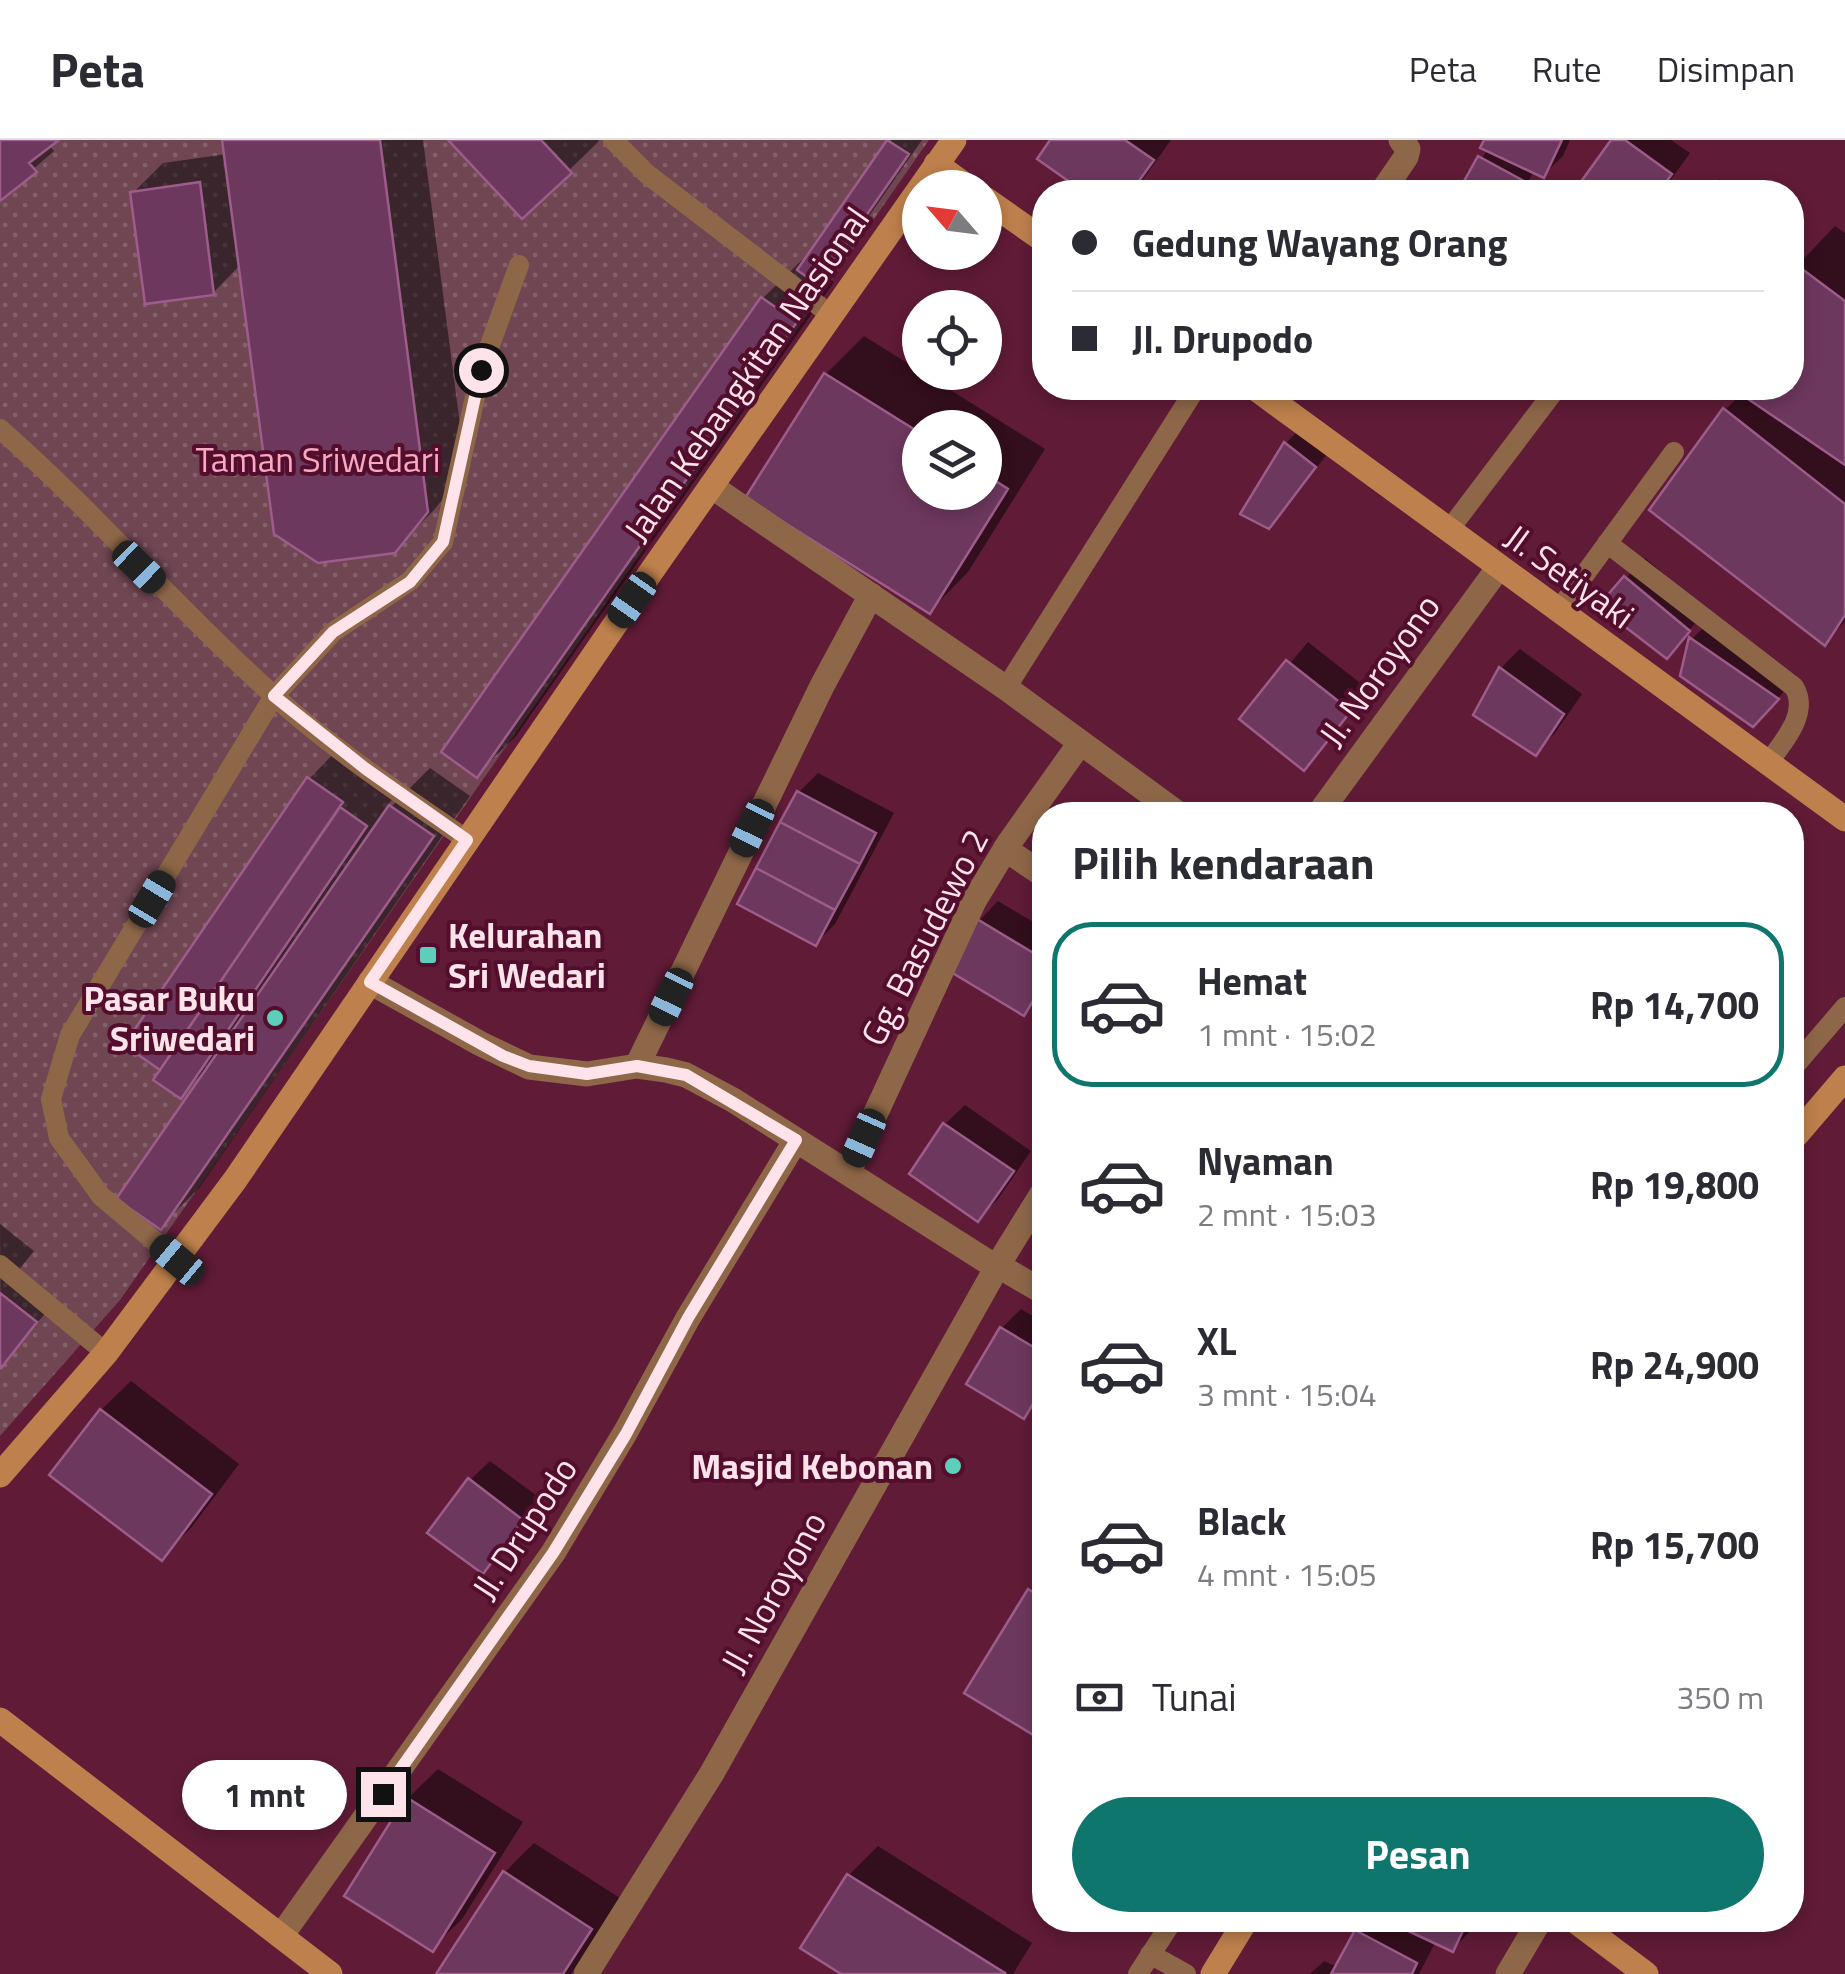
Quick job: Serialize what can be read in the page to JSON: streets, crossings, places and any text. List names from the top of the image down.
{
  "streets": {
    "main road": ["Jalan Kebangkitan Nasional", "Jl. Setiyaki"],
    "street": ["Jl. Noroyono", "Gg. Basudewo 2", "Jl. Drupodo"]
  },
  "crossings": [
    ["Jl. Setiyaki", "Jl. Noroyono"]
  ],
  "parks": ["Taman Sriwedari"],
  "places": {
    "transit": ["Kelurahan Sri Wedari"],
    "other": ["Pasar Buku Sriwedari", "Masjid Kebonan"]
  },
  "north": "top left",
  "page": {
    "header": "Peta",
    "nav": ["Peta", "Rute", "Disimpan"],
    "banner": ["Gedung Wayang Orang", "Jl. Drupodo"],
    "heading": "Pilih kendaraan",
    "list": [
      {
        "name": "Hemat",
        "note": "1 mnt · 15:02",
        "value": "Rp 14,700"
      },
      {
        "name": "Nyaman",
        "note": "2 mnt · 15:03",
        "value": "Rp 19,800"
      },
      {
        "name": "XL",
        "note": "3 mnt · 15:04",
        "value": "Rp 24,900"
      },
      {
        "name": "Black",
        "note": "4 mnt · 15:05",
        "value": "Rp 15,700"
      }
    ],
    "pay": ["Tunai", "350 m"],
    "bubble": "1 mnt",
    "buttons": "Pesan"
  }
}
